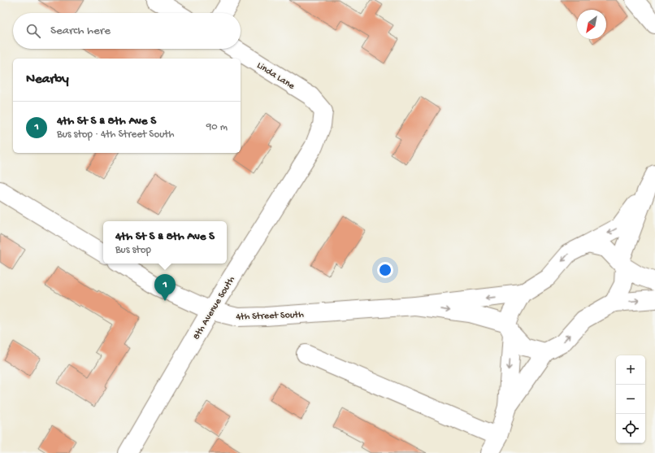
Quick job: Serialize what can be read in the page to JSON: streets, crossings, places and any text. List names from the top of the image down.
{
  "streets": {
    "street": ["Linda Lane", "8th Avenue South", "4th Street South"]
  },
  "crossings": [
    ["Linda Lane", "8th Avenue South"],
    ["8th Avenue South", "4th Street South"]
  ],
  "north": "bottom left",
  "page": {
    "search": "Search here",
    "heading": "Nearby",
    "list": [
      {
        "mark": "1",
        "name": "4th St S & 8th Ave S",
        "note": "Bus stop · 4th Street South",
        "value": "90 m"
      }
    ],
    "popup": ["4th St S & 8th Ave S", "Bus stop"],
    "pins": "1",
    "map_buttons": ["+", "−"]
  }
}
